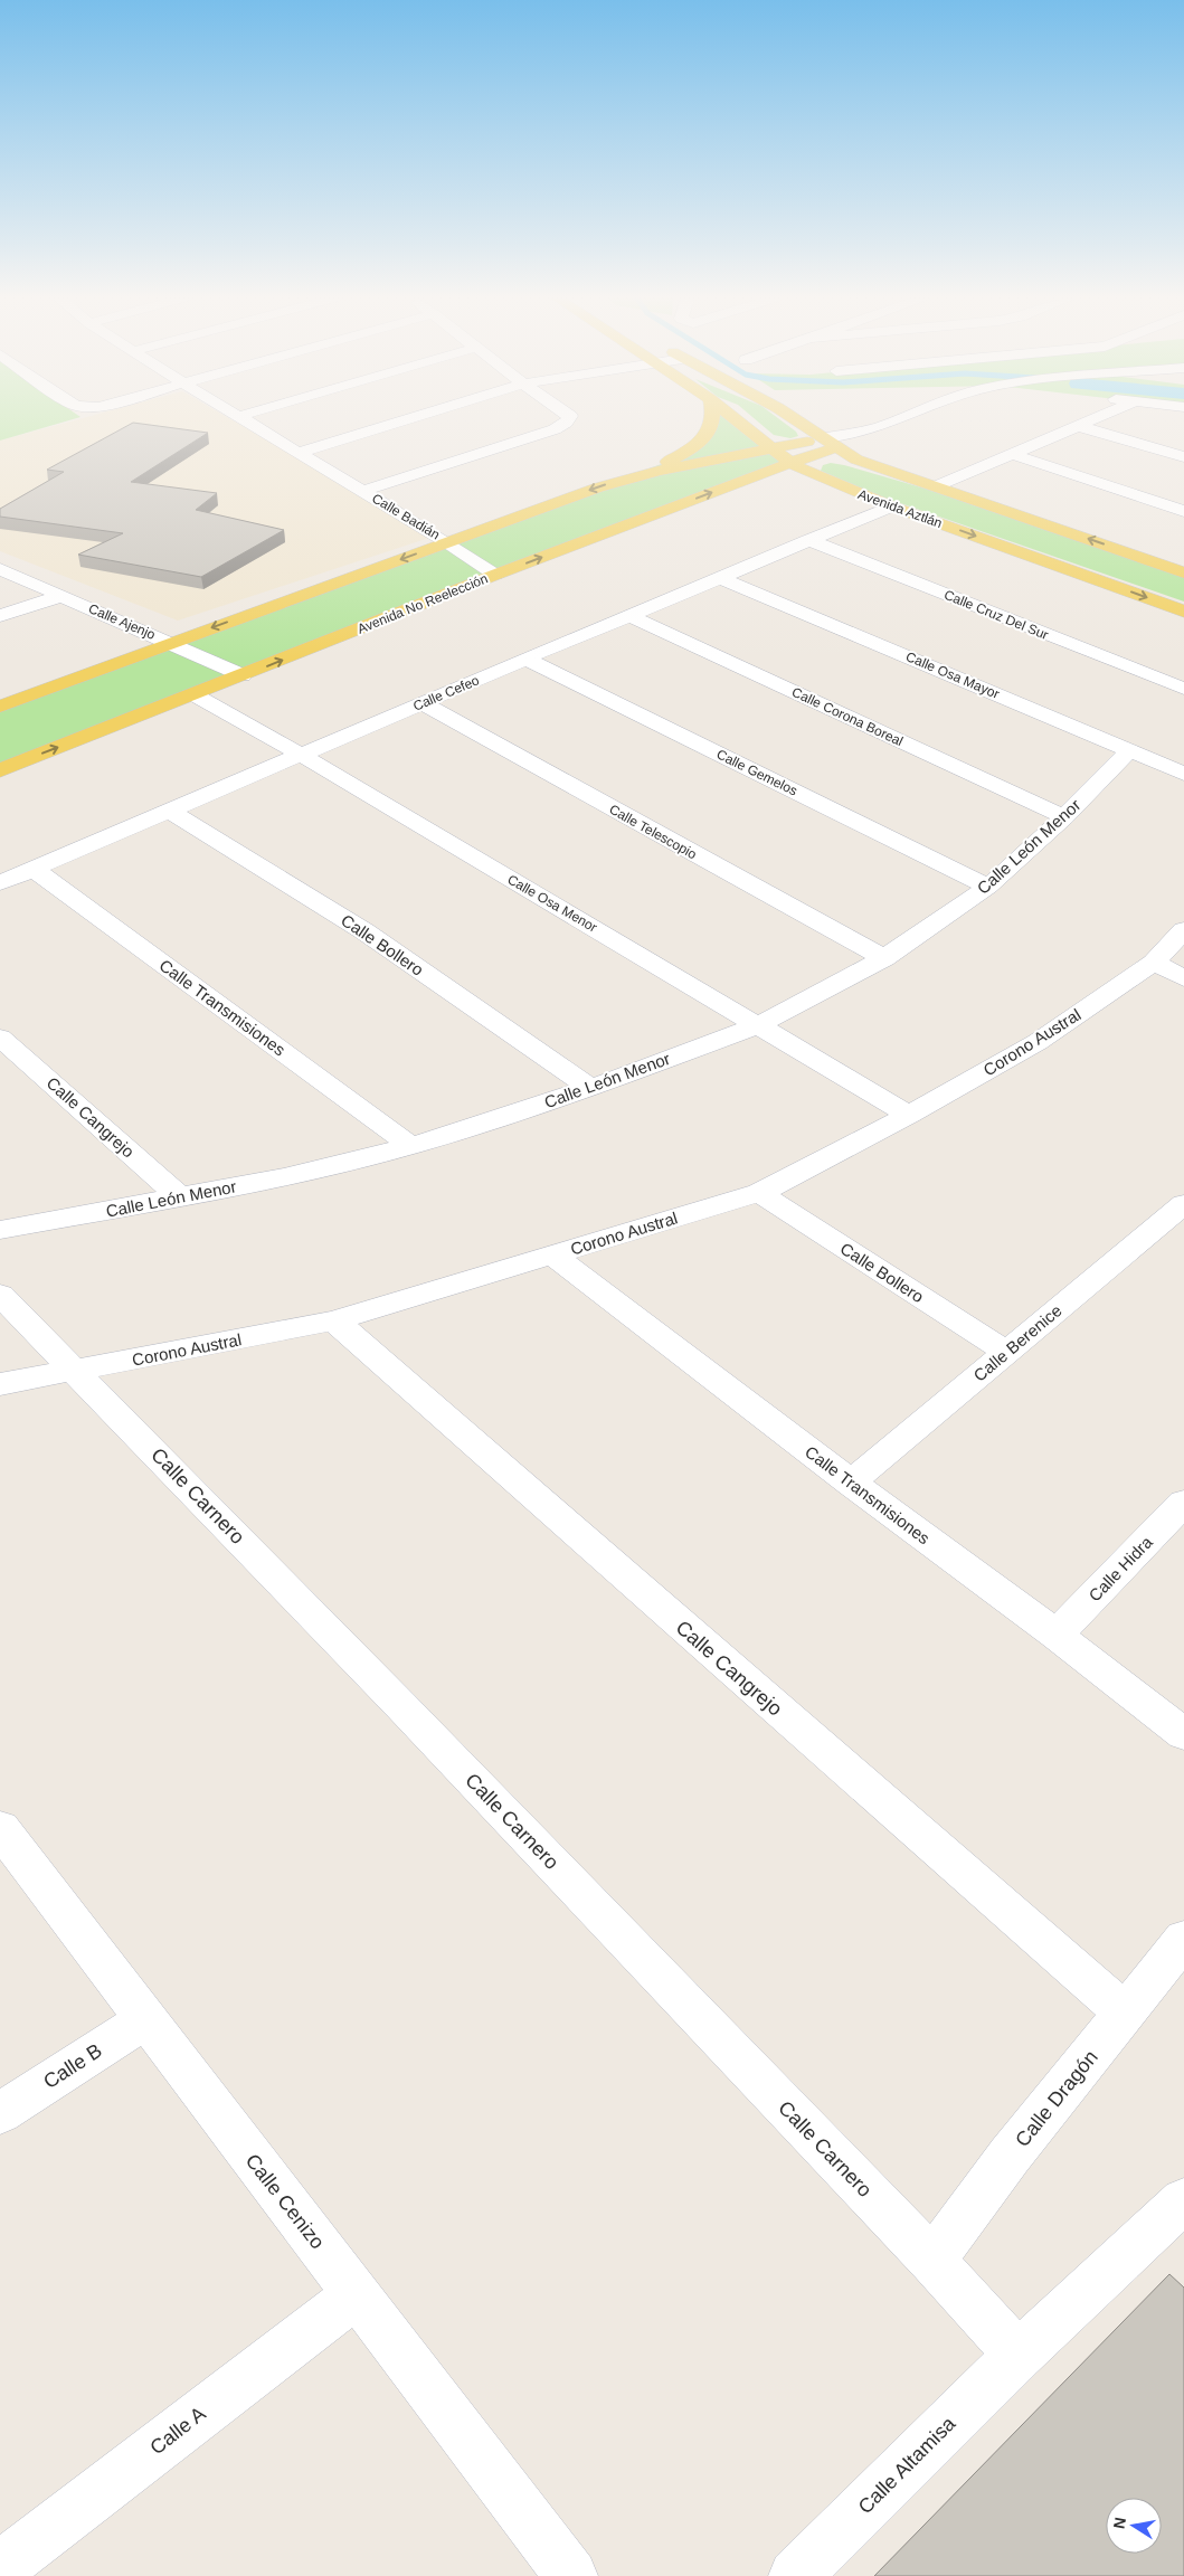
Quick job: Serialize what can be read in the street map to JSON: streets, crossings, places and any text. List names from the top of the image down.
{
  "streets": {
    "main road": ["Avenida Aztlán", "Avenida No Reelección"],
    "street": [
      "Calle Badián",
      "Calle Cruz Del Sur",
      "Calle Ajenjo",
      "Calle Osa Mayor",
      "Calle Cefeo",
      "Calle Corona Boreal",
      "Calle Gemelos",
      "Calle Telescopio",
      "Calle León Menor",
      "Calle Osa Menor",
      "Calle Bollero",
      "Calle Transmisiones",
      "Corono Austral",
      "Calle Cangrejo",
      "Calle Berenice",
      "Calle Carnero",
      "Calle Hidra",
      "Calle B",
      "Calle Dragón",
      "Calle Cenizo",
      "Calle A",
      "Calle Altamisa"
    ]
  },
  "crossings": [
    ["Avenida Aztlán", "Avenida No Reelección"],
    ["Avenida Aztlán", "Calle Cefeo"],
    ["Calle Badián", "Avenida No Reelección"],
    ["Avenida No Reelección", "Calle Ajenjo"],
    ["Avenida No Reelección", "Calle Osa Menor"],
    ["Calle Cruz Del Sur", "Calle Cefeo"],
    ["Calle Osa Mayor", "Calle Cefeo"],
    ["Calle Osa Mayor", "Calle León Menor"],
    ["Calle Cefeo", "Calle Corona Boreal"],
    ["Calle Cefeo", "Calle Gemelos"],
    ["Calle Cefeo", "Calle Telescopio"],
    ["Calle Cefeo", "Calle Osa Menor"],
    ["Calle Cefeo", "Calle Bollero"],
    ["Calle Cefeo", "Calle Transmisiones"],
    ["Calle Corona Boreal", "Calle León Menor"],
    ["Calle Gemelos", "Calle León Menor"],
    ["Calle Telescopio", "Calle León Menor"],
    ["Calle León Menor", "Calle Osa Menor"],
    ["Calle León Menor", "Calle Bollero"],
    ["Calle León Menor", "Calle Transmisiones"],
    ["Calle León Menor", "Calle Cangrejo"],
    ["Calle Osa Menor", "Corono Austral"],
    ["Calle Bollero", "Corono Austral"],
    ["Calle Bollero", "Calle Berenice"],
    ["Calle Transmisiones", "Corono Austral"],
    ["Calle Transmisiones", "Calle Berenice"],
    ["Calle Transmisiones", "Calle Hidra"],
    ["Corono Austral", "Calle Cangrejo"],
    ["Corono Austral", "Calle Carnero"],
    ["Calle Cangrejo", "Calle Dragón"],
    ["Calle Carnero", "Calle Dragón"],
    ["Calle Carnero", "Calle Altamisa"],
    ["Calle B", "Calle Cenizo"],
    ["Calle Cenizo", "Calle A"]
  ],
  "north": "left"
}
